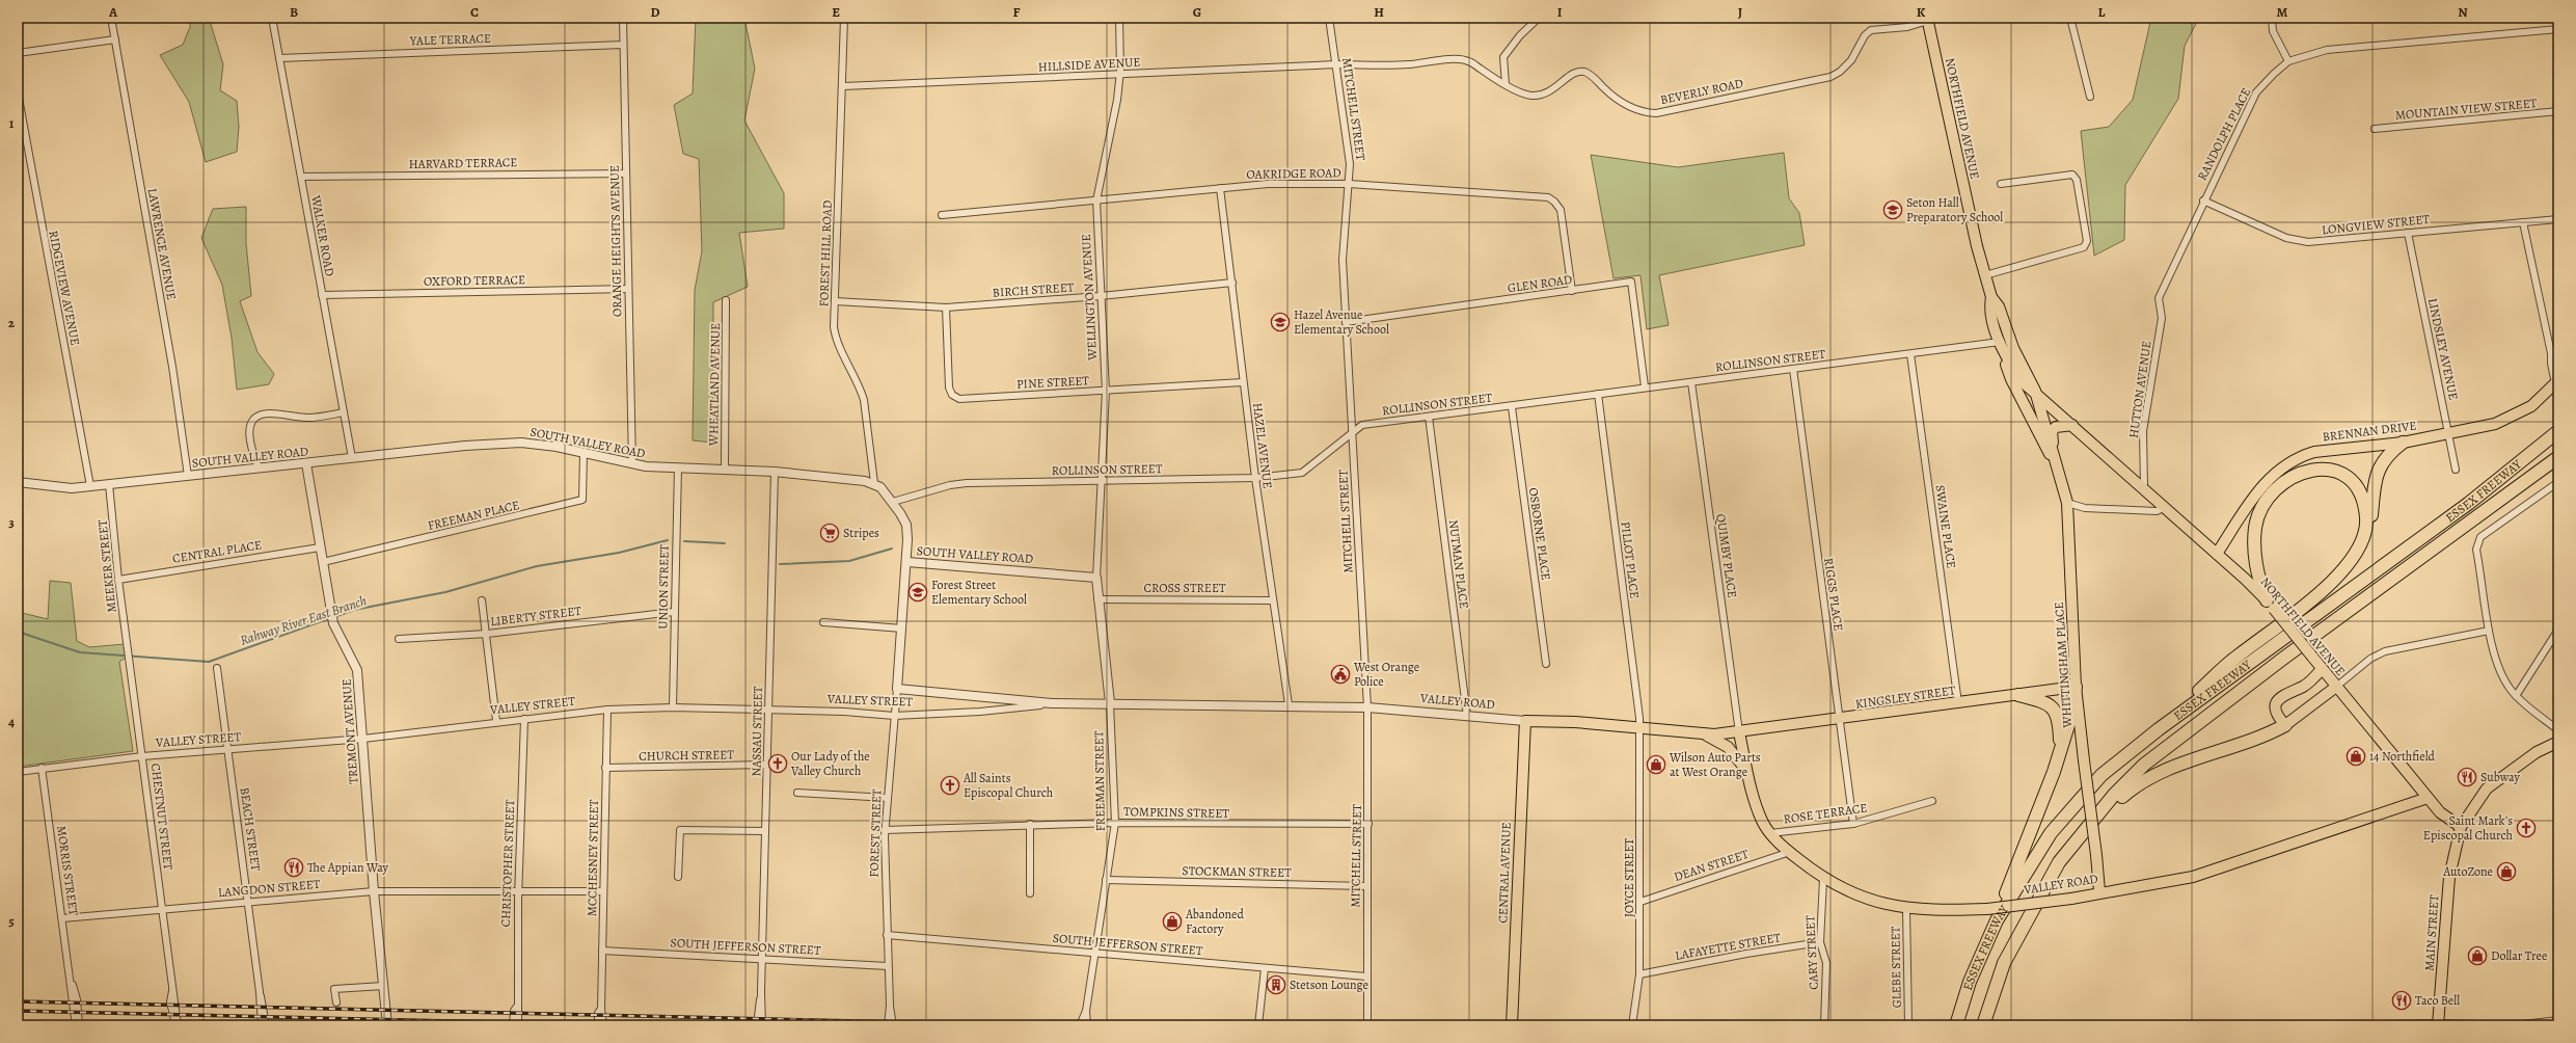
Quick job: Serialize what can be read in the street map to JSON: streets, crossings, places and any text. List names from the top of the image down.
{
  "streets": {
    "highway": ["ESSEX FREEWAY"],
    "main road": [
      "NORTHFIELD AVENUE",
      "BRENNAN DRIVE",
      "WHITTINGHAM PLACE",
      "KINGSLEY STREET",
      "VALLEY ROAD",
      "CENTRAL AVENUE",
      "MAIN STREET"
    ],
    "street": [
      "YALE TERRACE",
      "HILLSIDE AVENUE",
      "BEVERLY ROAD",
      "MITCHELL STREET",
      "MOUNTAIN VIEW STREET",
      "RANDOLPH PLACE",
      "HARVARD TERRACE",
      "OAKRIDGE ROAD",
      "LONGVIEW STREET",
      "WALKER ROAD",
      "ORANGE HEIGHTS AVENUE",
      "LAWRENCE AVENUE",
      "FOREST HILL ROAD",
      "OXFORD TERRACE",
      "GLEN ROAD",
      "RIDGEVIEW AVENUE",
      "BIRCH STREET",
      "WELLINGTON AVENUE",
      "LINDSLEY AVENUE",
      "ROLLINSON STREET",
      "PINE STREET",
      "WHEATLAND AVENUE",
      "HUTTON AVENUE",
      "SOUTH VALLEY ROAD",
      "HAZEL AVENUE",
      "FREEMAN PLACE",
      "SWAINE PLACE",
      "OSBORNE PLACE",
      "CENTRAL PLACE",
      "QUIMBY PLACE",
      "PILLOT PLACE",
      "NUTMAN PLACE",
      "MEEKER STREET",
      "UNION STREET",
      "CROSS STREET",
      "RIGGS PLACE",
      "LIBERTY STREET",
      "VALLEY STREET",
      "TREMONT AVENUE",
      "NASSAU STREET",
      "CHURCH STREET",
      "FREEMAN STREET",
      "TOMPKINS STREET",
      "ROSE TERRACE",
      "CHESTNUT STREET",
      "BEACH STREET",
      "FOREST STREET",
      "MCCHESNEY STREET",
      "CHRISTOPHER STREET",
      "DEAN STREET",
      "MORRIS STREET",
      "STOCKMAN STREET",
      "JOYCE STREET",
      "LANGDON STREET",
      "SOUTH JEFFERSON STREET",
      "LAFAYETTE STREET",
      "CARY STREET",
      "GLEBE STREET"
    ]
  },
  "crossings": [
    ["YALE TERRACE", "WALKER ROAD"],
    ["YALE TERRACE", "ORANGE HEIGHTS AVENUE"],
    ["HILLSIDE AVENUE", "BEVERLY ROAD"],
    ["HILLSIDE AVENUE", "MITCHELL STREET"],
    ["HILLSIDE AVENUE", "FOREST HILL ROAD"],
    ["HILLSIDE AVENUE", "WELLINGTON AVENUE"],
    ["BEVERLY ROAD", "MITCHELL STREET"],
    ["BEVERLY ROAD", "NORTHFIELD AVENUE"],
    ["MITCHELL STREET", "OAKRIDGE ROAD"],
    ["MITCHELL STREET", "GLEN ROAD"],
    ["MITCHELL STREET", "ROLLINSON STREET"],
    ["MITCHELL STREET", "VALLEY ROAD"],
    ["MITCHELL STREET", "TOMPKINS STREET"],
    ["MITCHELL STREET", "STOCKMAN STREET"],
    ["MITCHELL STREET", "SOUTH JEFFERSON STREET"],
    ["NORTHFIELD AVENUE", "ROLLINSON STREET"],
    ["NORTHFIELD AVENUE", "HUTTON AVENUE"],
    ["NORTHFIELD AVENUE", "BRENNAN DRIVE"],
    ["NORTHFIELD AVENUE", "WHITTINGHAM PLACE"],
    ["NORTHFIELD AVENUE", "VALLEY ROAD"],
    ["NORTHFIELD AVENUE", "MAIN STREET"],
    ["RANDOLPH PLACE", "LONGVIEW STREET"],
    ["RANDOLPH PLACE", "HUTTON AVENUE"],
    ["HARVARD TERRACE", "WALKER ROAD"],
    ["HARVARD TERRACE", "ORANGE HEIGHTS AVENUE"],
    ["OAKRIDGE ROAD", "GLEN ROAD"],
    ["OAKRIDGE ROAD", "WELLINGTON AVENUE"],
    ["OAKRIDGE ROAD", "HAZEL AVENUE"],
    ["LONGVIEW STREET", "LINDSLEY AVENUE"],
    ["WALKER ROAD", "OXFORD TERRACE"],
    ["WALKER ROAD", "SOUTH VALLEY ROAD"],
    ["ORANGE HEIGHTS AVENUE", "OXFORD TERRACE"],
    ["ORANGE HEIGHTS AVENUE", "SOUTH VALLEY ROAD"],
    ["LAWRENCE AVENUE", "SOUTH VALLEY ROAD"],
    ["FOREST HILL ROAD", "BIRCH STREET"],
    ["FOREST HILL ROAD", "SOUTH VALLEY ROAD"],
    ["GLEN ROAD", "ROLLINSON STREET"],
    ["RIDGEVIEW AVENUE", "SOUTH VALLEY ROAD"],
    ["BIRCH STREET", "WELLINGTON AVENUE"],
    ["BIRCH STREET", "PINE STREET"],
    ["BIRCH STREET", "HAZEL AVENUE"],
    ["WELLINGTON AVENUE", "ROLLINSON STREET"],
    ["WELLINGTON AVENUE", "PINE STREET"],
    ["WELLINGTON AVENUE", "SOUTH VALLEY ROAD"],
    ["WELLINGTON AVENUE", "FREEMAN STREET"],
    ["LINDSLEY AVENUE", "BRENNAN DRIVE"],
    ["ROLLINSON STREET", "SOUTH VALLEY ROAD"],
    ["ROLLINSON STREET", "HAZEL AVENUE"],
    ["ROLLINSON STREET", "SWAINE PLACE"],
    ["ROLLINSON STREET", "OSBORNE PLACE"],
    ["ROLLINSON STREET", "QUIMBY PLACE"],
    ["ROLLINSON STREET", "PILLOT PLACE"],
    ["ROLLINSON STREET", "NUTMAN PLACE"],
    ["ROLLINSON STREET", "RIGGS PLACE"],
    ["ROLLINSON STREET", "WHITTINGHAM PLACE"],
    ["PINE STREET", "HAZEL AVENUE"],
    ["WHEATLAND AVENUE", "SOUTH VALLEY ROAD"],
    ["SOUTH VALLEY ROAD", "FREEMAN PLACE"],
    ["SOUTH VALLEY ROAD", "MEEKER STREET"],
    ["SOUTH VALLEY ROAD", "UNION STREET"],
    ["SOUTH VALLEY ROAD", "TREMONT AVENUE"],
    ["SOUTH VALLEY ROAD", "NASSAU STREET"],
    ["SOUTH VALLEY ROAD", "FREEMAN STREET"],
    ["SOUTH VALLEY ROAD", "FOREST STREET"],
    ["HAZEL AVENUE", "CROSS STREET"],
    ["HAZEL AVENUE", "VALLEY ROAD"],
    ["FREEMAN PLACE", "TREMONT AVENUE"],
    ["SWAINE PLACE", "KINGSLEY STREET"],
    ["CENTRAL PLACE", "MEEKER STREET"],
    ["CENTRAL PLACE", "TREMONT AVENUE"],
    ["QUIMBY PLACE", "KINGSLEY STREET"],
    ["QUIMBY PLACE", "VALLEY ROAD"],
    ["PILLOT PLACE", "VALLEY ROAD"],
    ["PILLOT PLACE", "JOYCE STREET"],
    ["NUTMAN PLACE", "VALLEY ROAD"],
    ["MEEKER STREET", "CHESTNUT STREET"],
    ["UNION STREET", "LIBERTY STREET"],
    ["UNION STREET", "VALLEY STREET"],
    ["CROSS STREET", "FREEMAN STREET"],
    ["RIGGS PLACE", "KINGSLEY STREET"],
    ["RIGGS PLACE", "ROSE TERRACE"],
    ["WHITTINGHAM PLACE", "KINGSLEY STREET"],
    ["WHITTINGHAM PLACE", "VALLEY ROAD"],
    ["KINGSLEY STREET", "VALLEY ROAD"],
    ["VALLEY STREET", "VALLEY ROAD"],
    ["VALLEY STREET", "TREMONT AVENUE"],
    ["VALLEY STREET", "NASSAU STREET"],
    ["VALLEY STREET", "FREEMAN STREET"],
    ["VALLEY STREET", "CHESTNUT STREET"],
    ["VALLEY STREET", "BEACH STREET"],
    ["VALLEY STREET", "FOREST STREET"],
    ["VALLEY STREET", "MCCHESNEY STREET"],
    ["VALLEY STREET", "CHRISTOPHER STREET"],
    ["VALLEY STREET", "MORRIS STREET"],
    ["VALLEY ROAD", "FREEMAN STREET"],
    ["VALLEY ROAD", "ROSE TERRACE"],
    ["VALLEY ROAD", "DEAN STREET"],
    ["VALLEY ROAD", "CENTRAL AVENUE"],
    ["VALLEY ROAD", "JOYCE STREET"],
    ["VALLEY ROAD", "CARY STREET"],
    ["VALLEY ROAD", "GLEBE STREET"],
    ["TREMONT AVENUE", "LANGDON STREET"],
    ["NASSAU STREET", "CHURCH STREET"],
    ["NASSAU STREET", "SOUTH JEFFERSON STREET"],
    ["CHURCH STREET", "MCCHESNEY STREET"],
    ["FREEMAN STREET", "TOMPKINS STREET"],
    ["FREEMAN STREET", "STOCKMAN STREET"],
    ["FREEMAN STREET", "SOUTH JEFFERSON STREET"],
    ["TOMPKINS STREET", "FOREST STREET"],
    ["CHESTNUT STREET", "LANGDON STREET"],
    ["BEACH STREET", "LANGDON STREET"],
    ["FOREST STREET", "SOUTH JEFFERSON STREET"],
    ["MCCHESNEY STREET", "LANGDON STREET"],
    ["MCCHESNEY STREET", "SOUTH JEFFERSON STREET"],
    ["CHRISTOPHER STREET", "LANGDON STREET"],
    ["DEAN STREET", "JOYCE STREET"],
    ["MORRIS STREET", "LANGDON STREET"],
    ["JOYCE STREET", "LAFAYETTE STREET"],
    ["LAFAYETTE STREET", "CARY STREET"]
  ],
  "water": ["Rahway River East Branch"],
  "places": {
    "school or university": ["Seton Hall Preparatory School", "Hazel Avenue Elementary School", "Forest Street Elementary School"],
    "supermarket": ["Stripes"],
    "public building": ["West Orange Police"],
    "shop": [
      "14 Northfield",
      "Wilson Auto Parts at West Orange",
      "AutoZone",
      "Abandoned Factory",
      "Dollar Tree"
    ],
    "church": ["Our Lady of the Valley Church", "All Saints Episcopal Church", "Saint Mark's Episcopal Church"],
    "restaurant": ["Subway", "The Appian Way", "Taco Bell"],
    "building": ["Stetson Lounge"]
  },
  "grid": {
    "columns": [
      "A",
      "B",
      "C",
      "D",
      "E",
      "F",
      "G",
      "H",
      "I",
      "J",
      "K",
      "L",
      "M",
      "N"
    ],
    "rows": [
      "1",
      "2",
      "3",
      "4",
      "5"
    ]
  }
}
